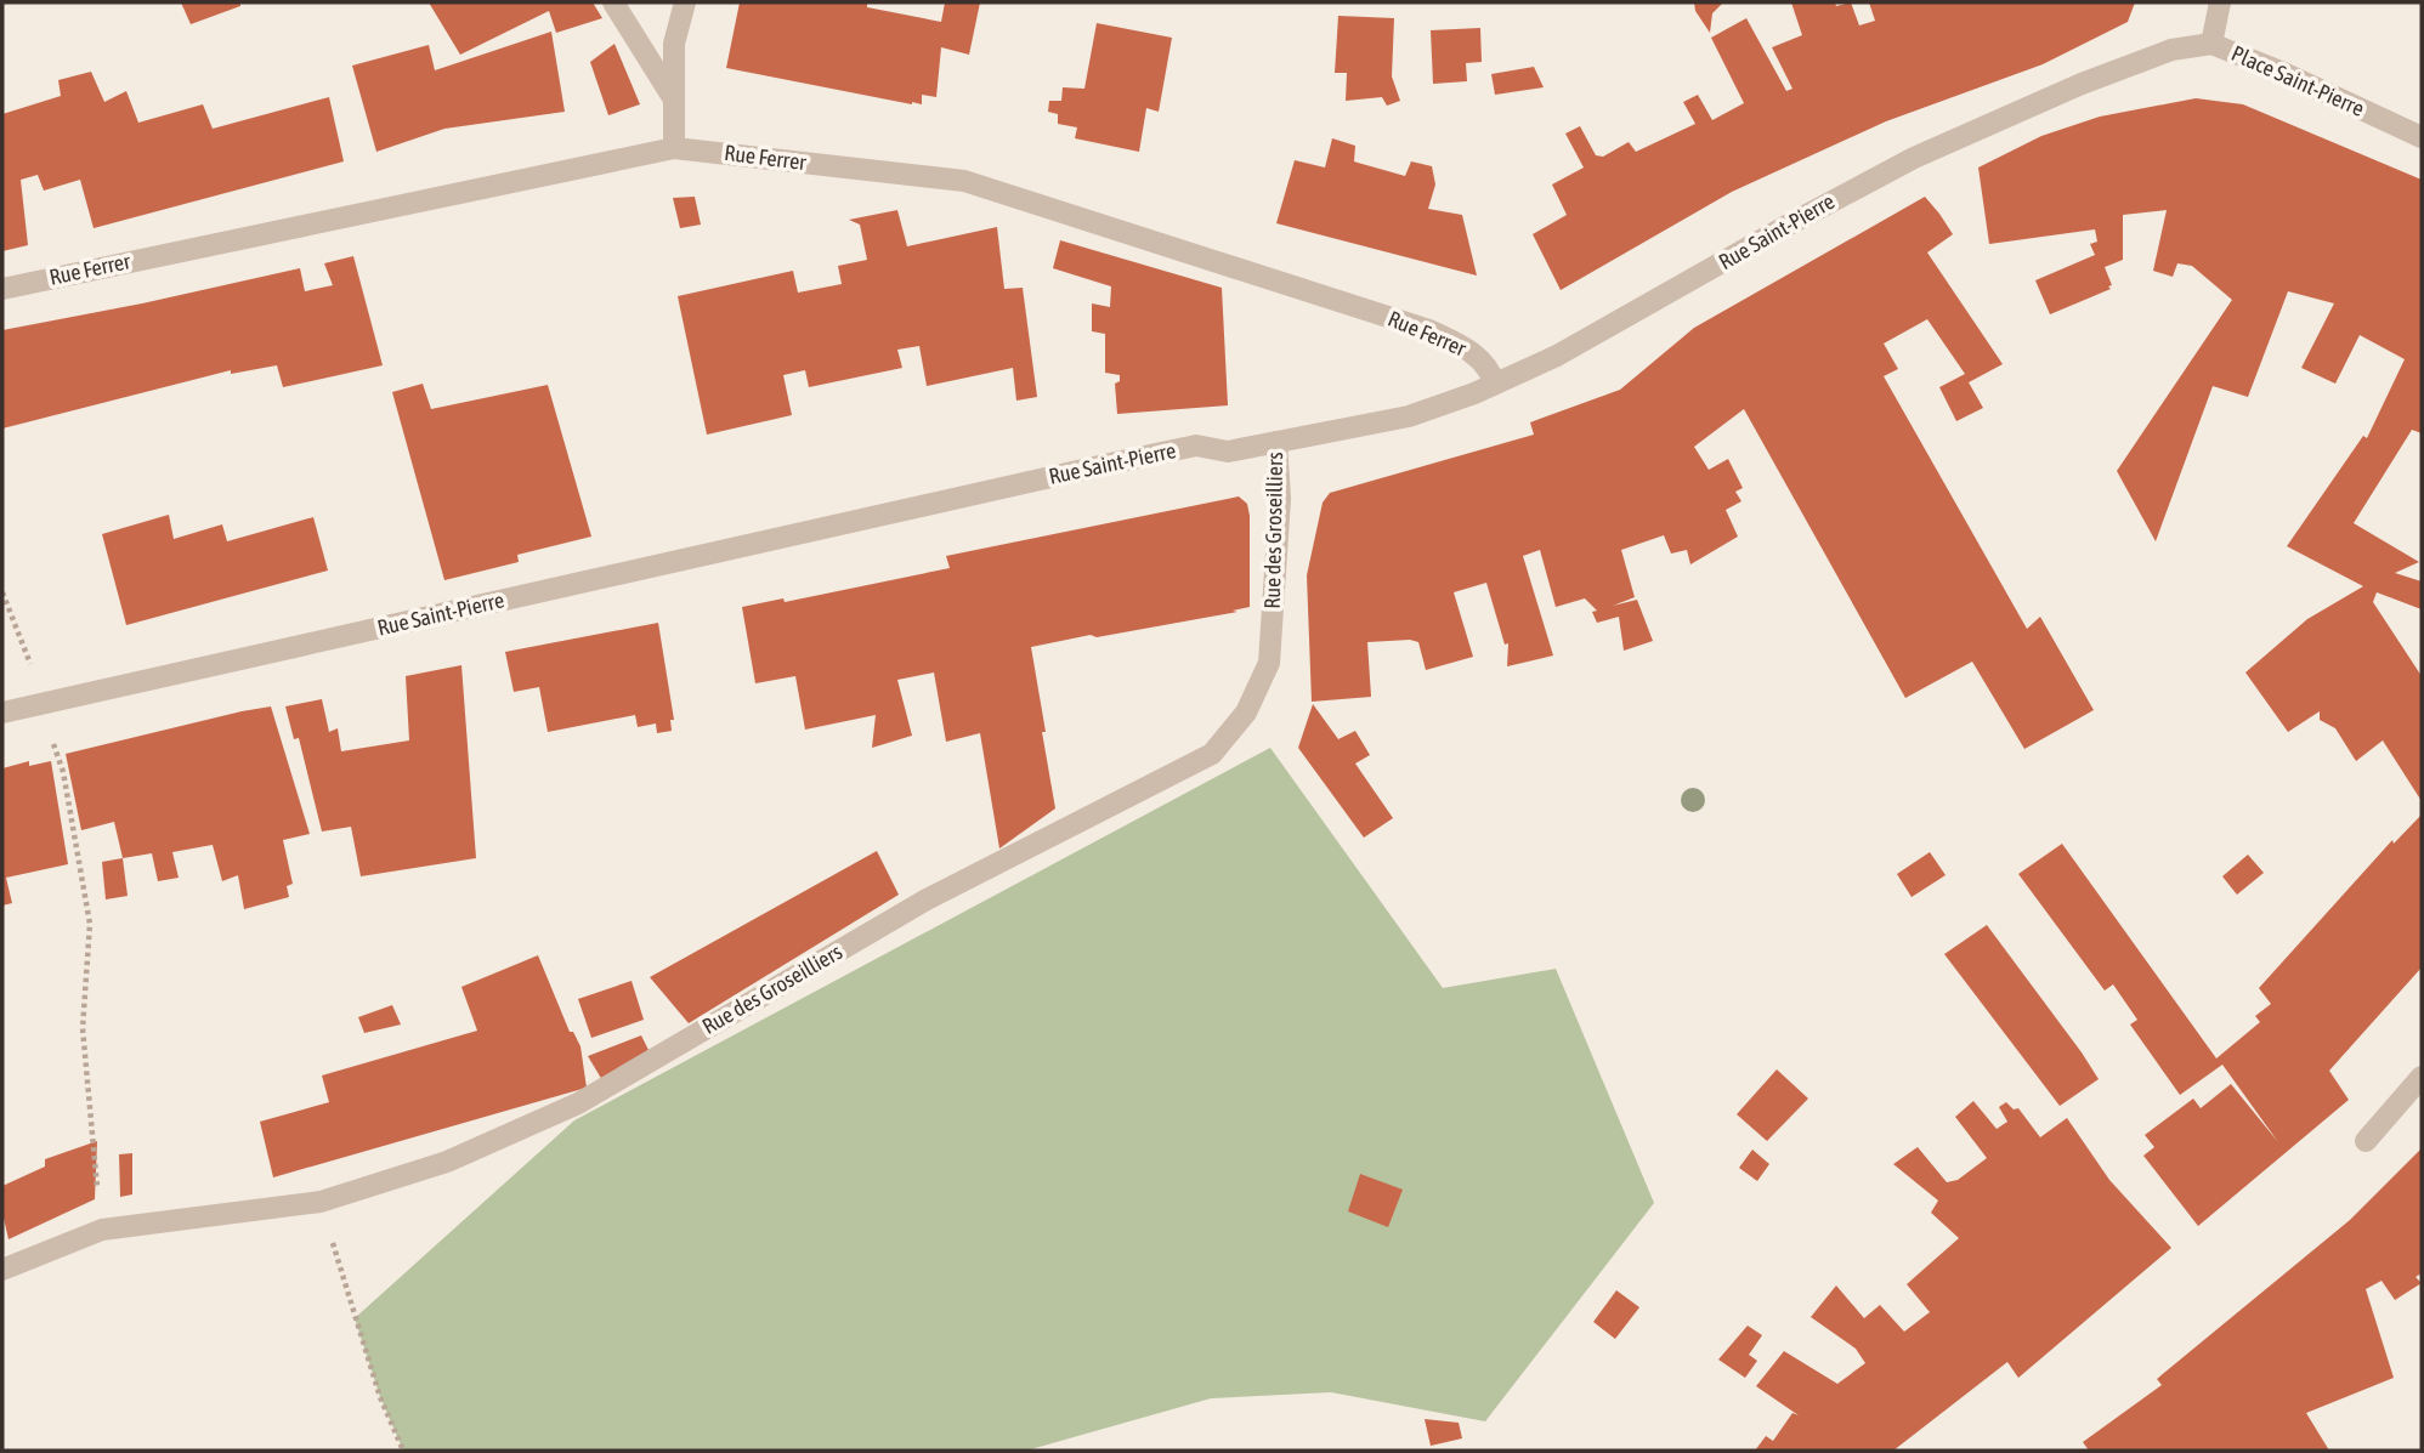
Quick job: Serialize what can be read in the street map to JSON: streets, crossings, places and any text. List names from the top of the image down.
{
  "streets": {
    "street": [
      "Place Saint-Pierre",
      "Rue Ferrer",
      "Rue Saint-Pierre",
      "Rue des Groseilliers"
    ]
  },
  "crossings": [
    ["Place Saint-Pierre", "Rue Saint-Pierre"],
    ["Rue Ferrer", "Rue Saint-Pierre"],
    ["Rue Saint-Pierre", "Rue des Groseilliers"]
  ]
}
